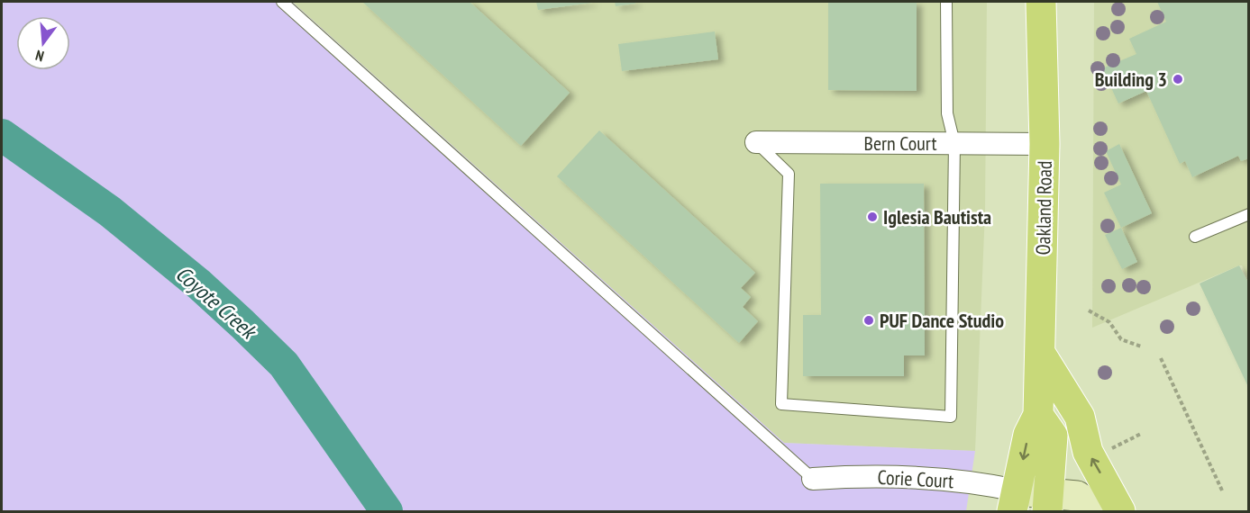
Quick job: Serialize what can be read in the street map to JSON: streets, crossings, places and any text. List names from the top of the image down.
{
  "streets": {
    "main road": ["Oakland Road"],
    "street": ["Bern Court", "Corie Court"]
  },
  "crossings": [
    ["Bern Court", "Oakland Road"],
    ["Oakland Road", "Corie Court"]
  ],
  "water": ["Coyote Creek"],
  "places": ["Building 3", "Iglesia Bautista", "PUF Dance Studio"],
  "north": "bottom"
}
